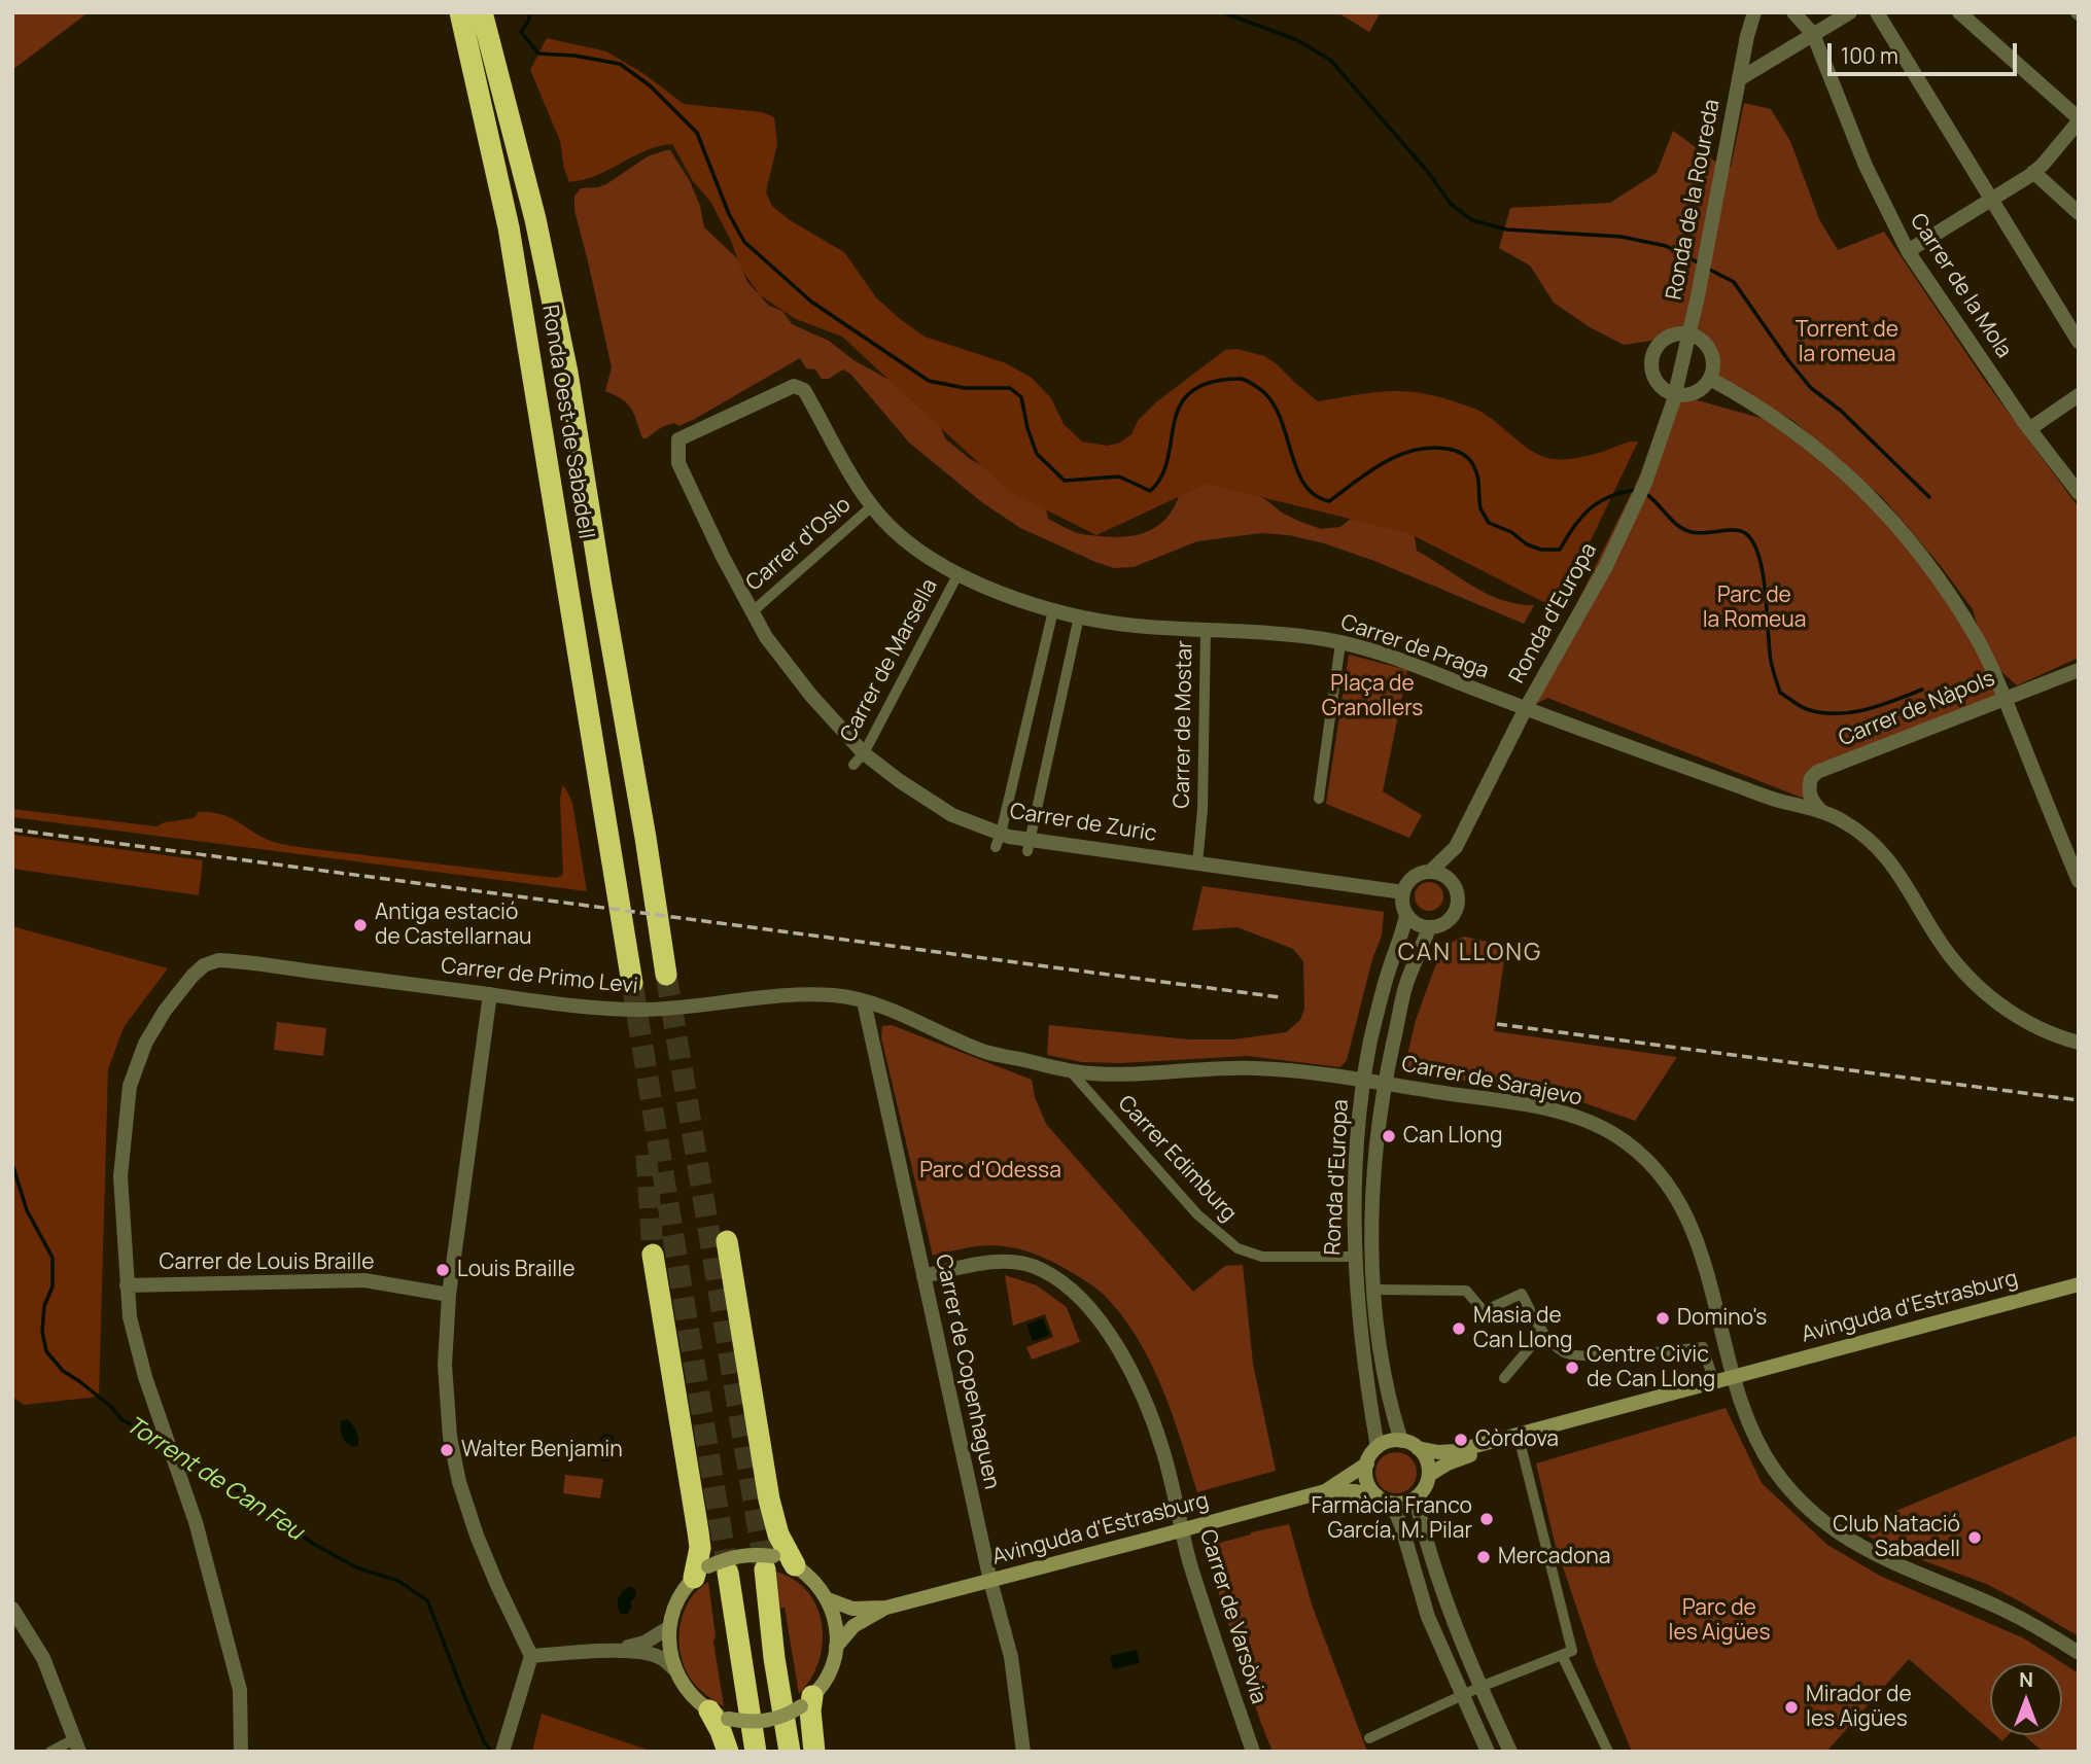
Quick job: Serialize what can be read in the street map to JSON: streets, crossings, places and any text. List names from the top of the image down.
{
  "streets": {
    "highway": ["Ronda Oest de Sabadell"],
    "main road": ["Avinguda d'Estrasburg"],
    "street": [
      "Ronda de la Roureda",
      "Carrer de la Mola",
      "Carrer d'Oslo",
      "Ronda d'Europa",
      "Carrer de Praga",
      "Carrer de Marsella",
      "Carrer de Nàpols",
      "Carrer de Mostar",
      "Carrer de Zuric",
      "Carrer de Primo Levi",
      "Carrer de Sarajevo",
      "Carrer Edimburg",
      "Carrer de Louis Braille",
      "Carrer de Copenhaguen",
      "Carrer de Varsòvia"
    ]
  },
  "crossings": [
    ["Ronda de la Roureda", "Ronda d'Europa"],
    ["Carrer d'Oslo", "Carrer de Praga"],
    ["Carrer d'Oslo", "Carrer de Zuric"],
    ["Ronda d'Europa", "Carrer de Praga"],
    ["Ronda d'Europa", "Carrer de Zuric"],
    ["Ronda d'Europa", "Carrer de Sarajevo"],
    ["Ronda d'Europa", "Carrer Edimburg"],
    ["Ronda d'Europa", "Avinguda d'Estrasburg"],
    ["Carrer de Praga", "Carrer de Marsella"],
    ["Carrer de Praga", "Carrer de Nàpols"],
    ["Carrer de Praga", "Carrer de Mostar"],
    ["Carrer de Praga", "Carrer de Zuric"],
    ["Carrer de Marsella", "Carrer de Zuric"],
    ["Carrer de Mostar", "Carrer de Zuric"],
    ["Carrer de Primo Levi", "Carrer de Sarajevo"],
    ["Carrer de Primo Levi", "Carrer de Louis Braille"],
    ["Carrer de Sarajevo", "Carrer Edimburg"],
    ["Carrer de Sarajevo", "Avinguda d'Estrasburg"],
    ["Carrer de Sarajevo", "Carrer de Copenhaguen"],
    ["Avinguda d'Estrasburg", "Carrer de Copenhaguen"],
    ["Avinguda d'Estrasburg", "Carrer de Varsòvia"],
    ["Carrer de Copenhaguen", "Carrer de Varsòvia"]
  ],
  "districts": ["CAN LLONG"],
  "water": ["Torrent de Can Feu"],
  "parks": [
    "Torrent de la romeua",
    "Parc de la Romeua",
    "Plaça de Granollers",
    "Parc d'Odessa",
    "Parc de les Aigües"
  ],
  "places": [
    "Antiga estació de Castellarnau",
    "Can Llong",
    "Louis Braille",
    "Domino's",
    "Masia de Can Llong",
    "Centre Civic de Can Llong",
    "Còrdova",
    "Walter Benjamin",
    "Farmàcia Franco García, M. Pilar",
    "Club Natació Sabadell",
    "Mercadona",
    "Mirador de les Aigües"
  ],
  "scale_bar": "100 m",
  "north": "top"
}
